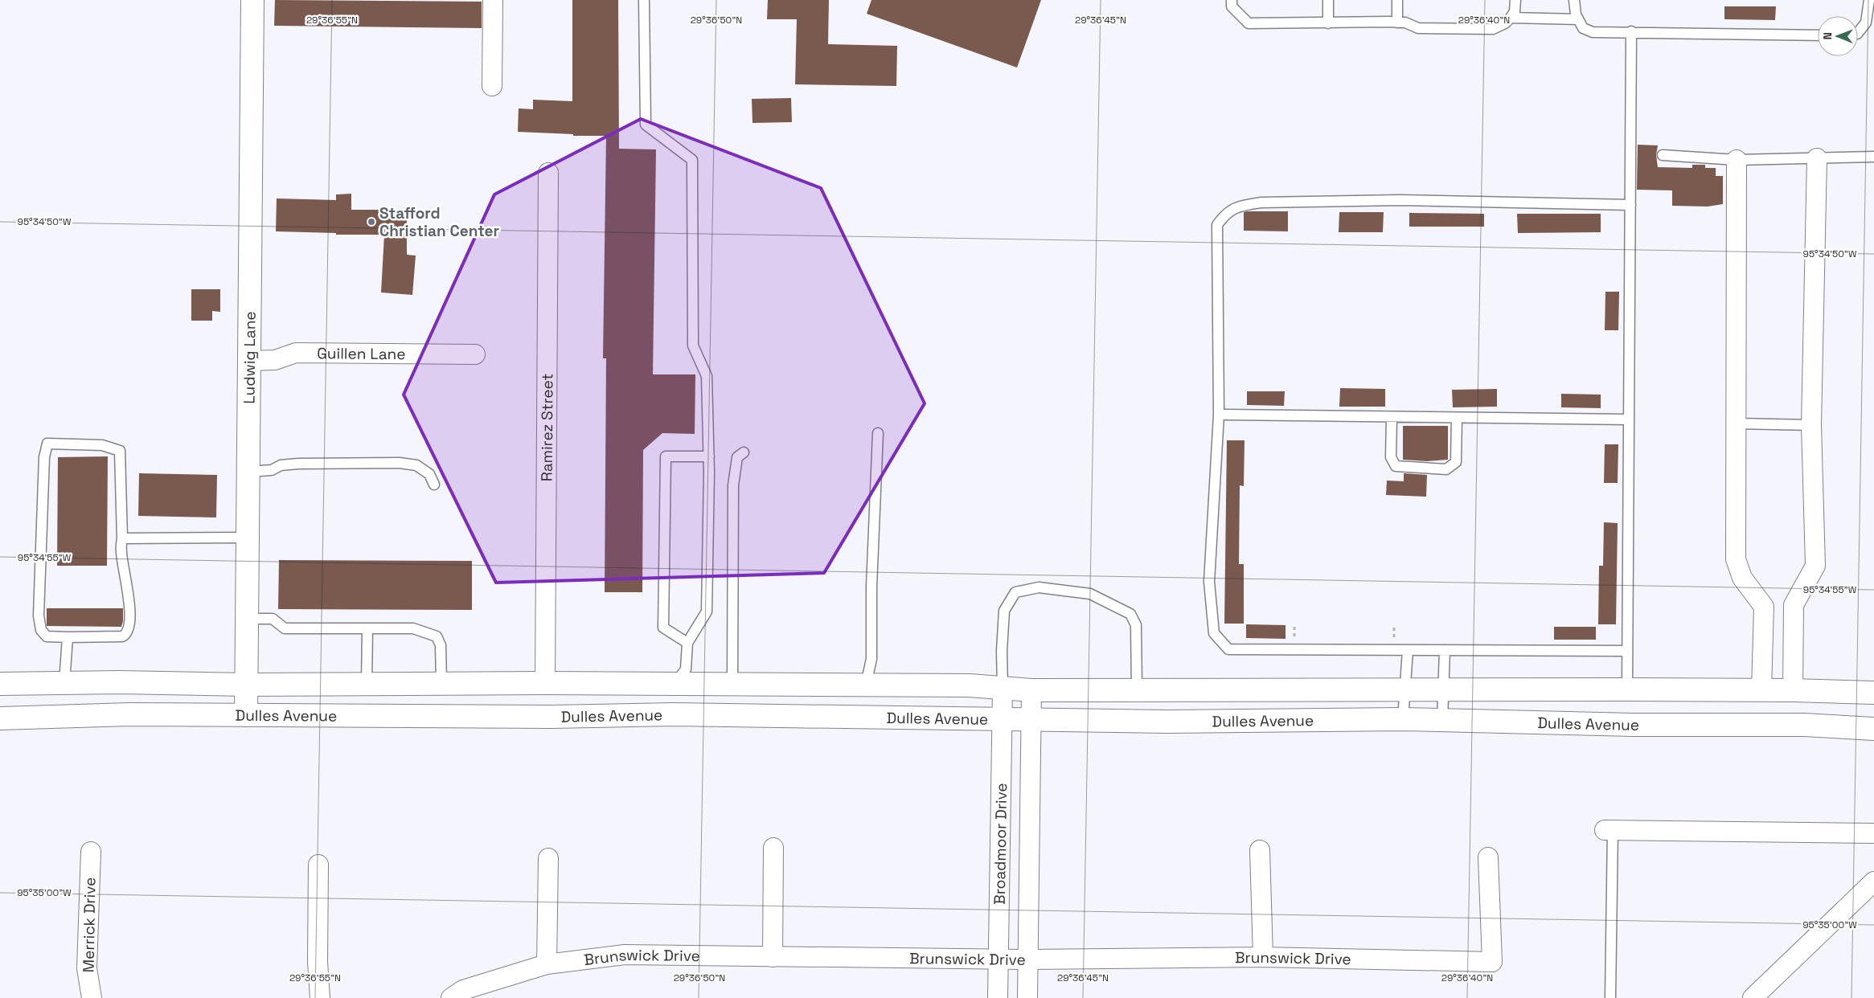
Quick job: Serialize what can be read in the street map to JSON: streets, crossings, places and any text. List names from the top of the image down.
{
  "streets": {
    "main road": ["Ludwig Lane", "Dulles Avenue"],
    "street": [
      "Guillen Lane",
      "Ramirez Street",
      "Broadmoor Drive",
      "Merrick Drive",
      "Brunswick Drive"
    ]
  },
  "crossings": [
    ["Guillen Lane", "Ludwig Lane"],
    ["Ludwig Lane", "Dulles Avenue"],
    ["Ramirez Street", "Dulles Avenue"],
    ["Dulles Avenue", "Broadmoor Drive"],
    ["Broadmoor Drive", "Brunswick Drive"]
  ],
  "places": ["Stafford Christian Center"],
  "north": "left",
  "coordinates": [
    "29°36'55\"N",
    "29°36'50\"N",
    "29°36'45\"N",
    "29°36'40\"N",
    "95°34'50\"W",
    "95°34'55\"W",
    "95°35'00\"W"
  ]
}
